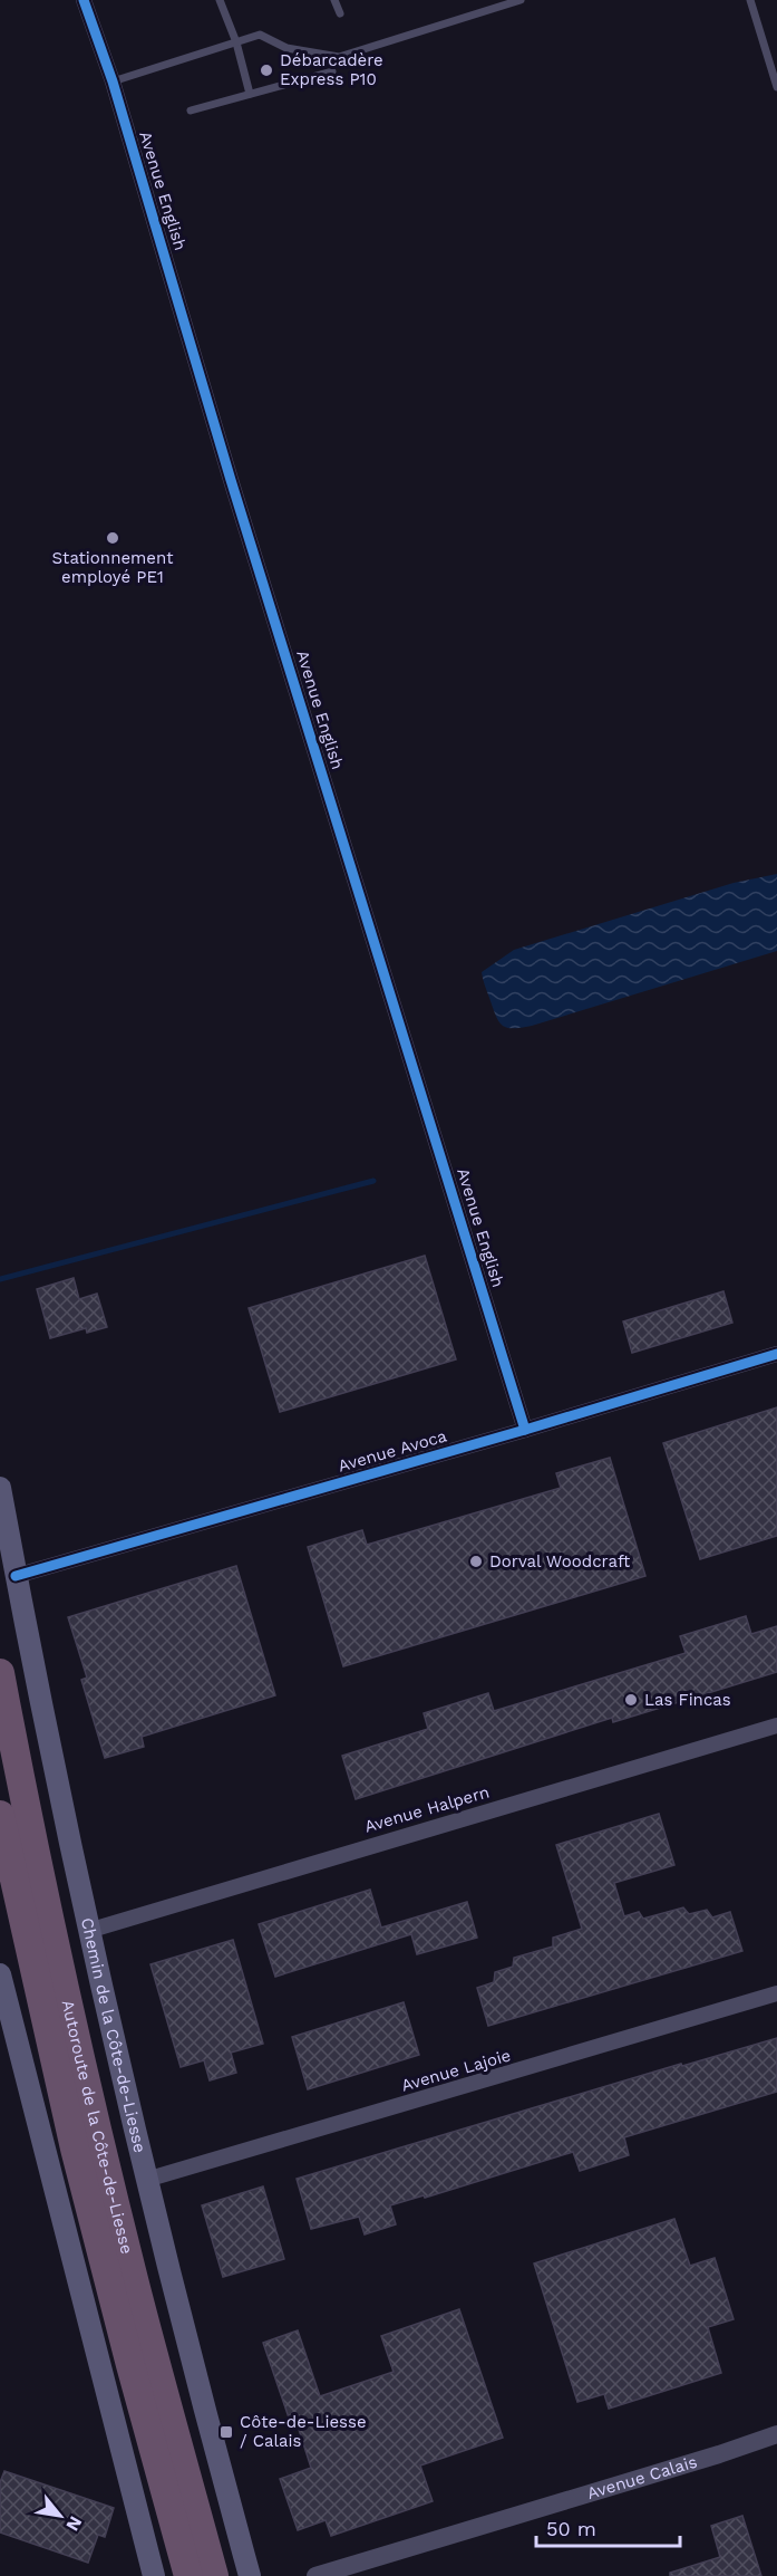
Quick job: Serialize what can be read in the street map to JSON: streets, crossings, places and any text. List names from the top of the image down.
{
  "streets": {
    "highway": ["Autoroute de la Côte-de-Liesse"],
    "main road": ["Chemin de la Côte-de-Liesse"],
    "street": [
      "Avenue English",
      "Avenue Avoca",
      "Avenue Halpern",
      "Avenue Lajoie",
      "Avenue Calais"
    ]
  },
  "crossings": [
    ["Avenue English", "Avenue Avoca"],
    ["Avenue Avoca", "Chemin de la Côte-de-Liesse"],
    ["Avenue Halpern", "Chemin de la Côte-de-Liesse"],
    ["Chemin de la Côte-de-Liesse", "Avenue Lajoie"]
  ],
  "places": {
    "other": [
      "Débarcadère Express P10",
      "Stationnement employé PE1",
      "Dorval Woodcraft",
      "Las Fincas"
    ],
    "transit": ["Côte-de-Liesse / Calais"]
  },
  "scale_bar": "50 m",
  "north": "bottom right"
}
